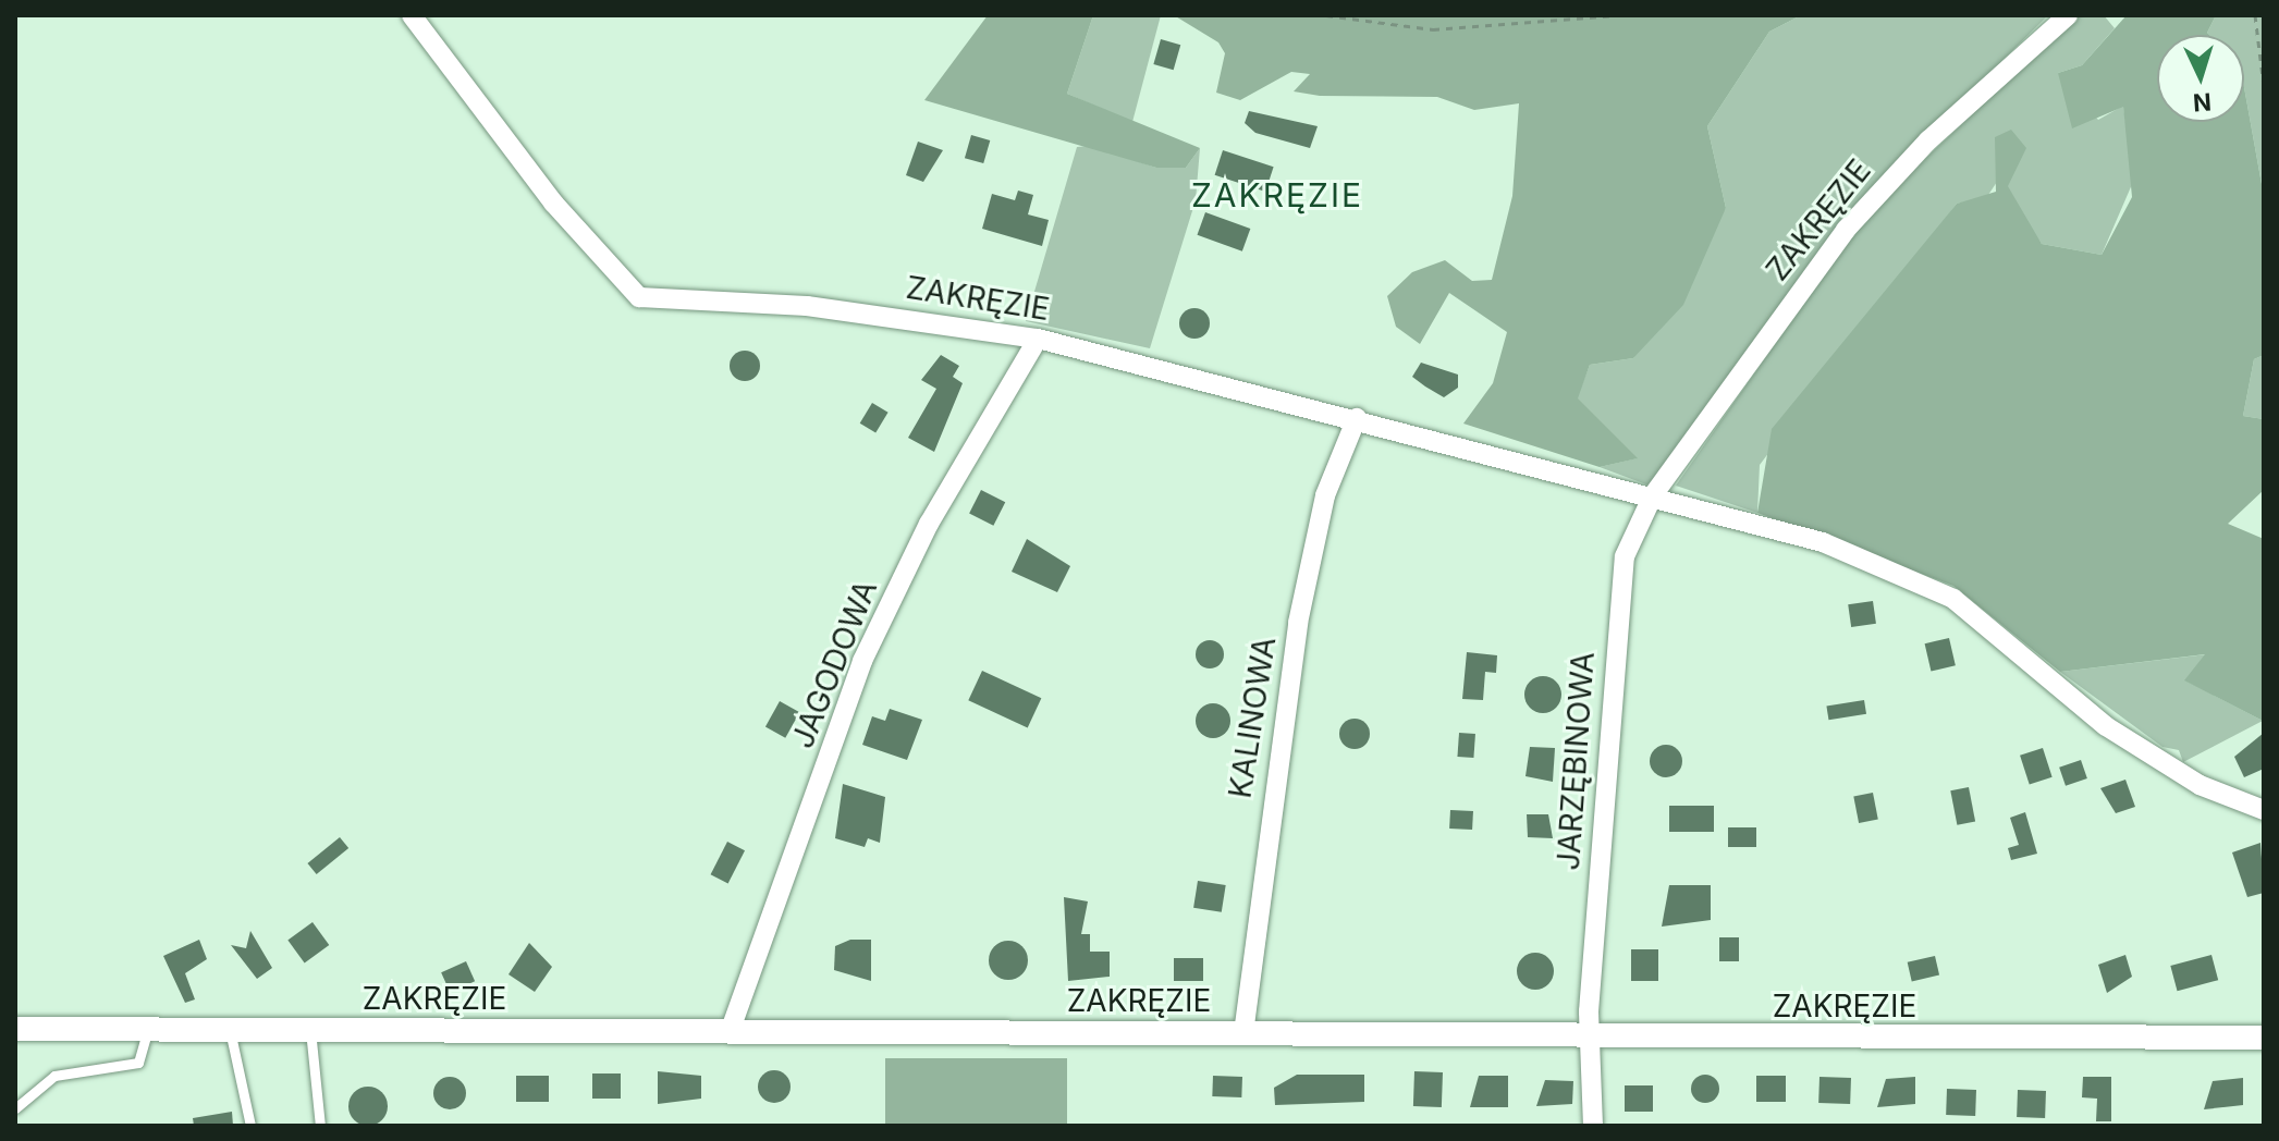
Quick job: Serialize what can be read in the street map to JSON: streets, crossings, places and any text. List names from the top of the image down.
{
  "streets": {
    "street": [
      "ZAKRĘZIE",
      "JAGODOWA",
      "KALINOWA",
      "JARZĘBINOWA"
    ]
  },
  "crossings": [
    ["ZAKRĘZIE", "JAGODOWA"],
    ["ZAKRĘZIE", "KALINOWA"],
    ["ZAKRĘZIE", "JARZĘBINOWA"]
  ],
  "districts": ["ZAKRĘZIE"],
  "north": "bottom"
}
